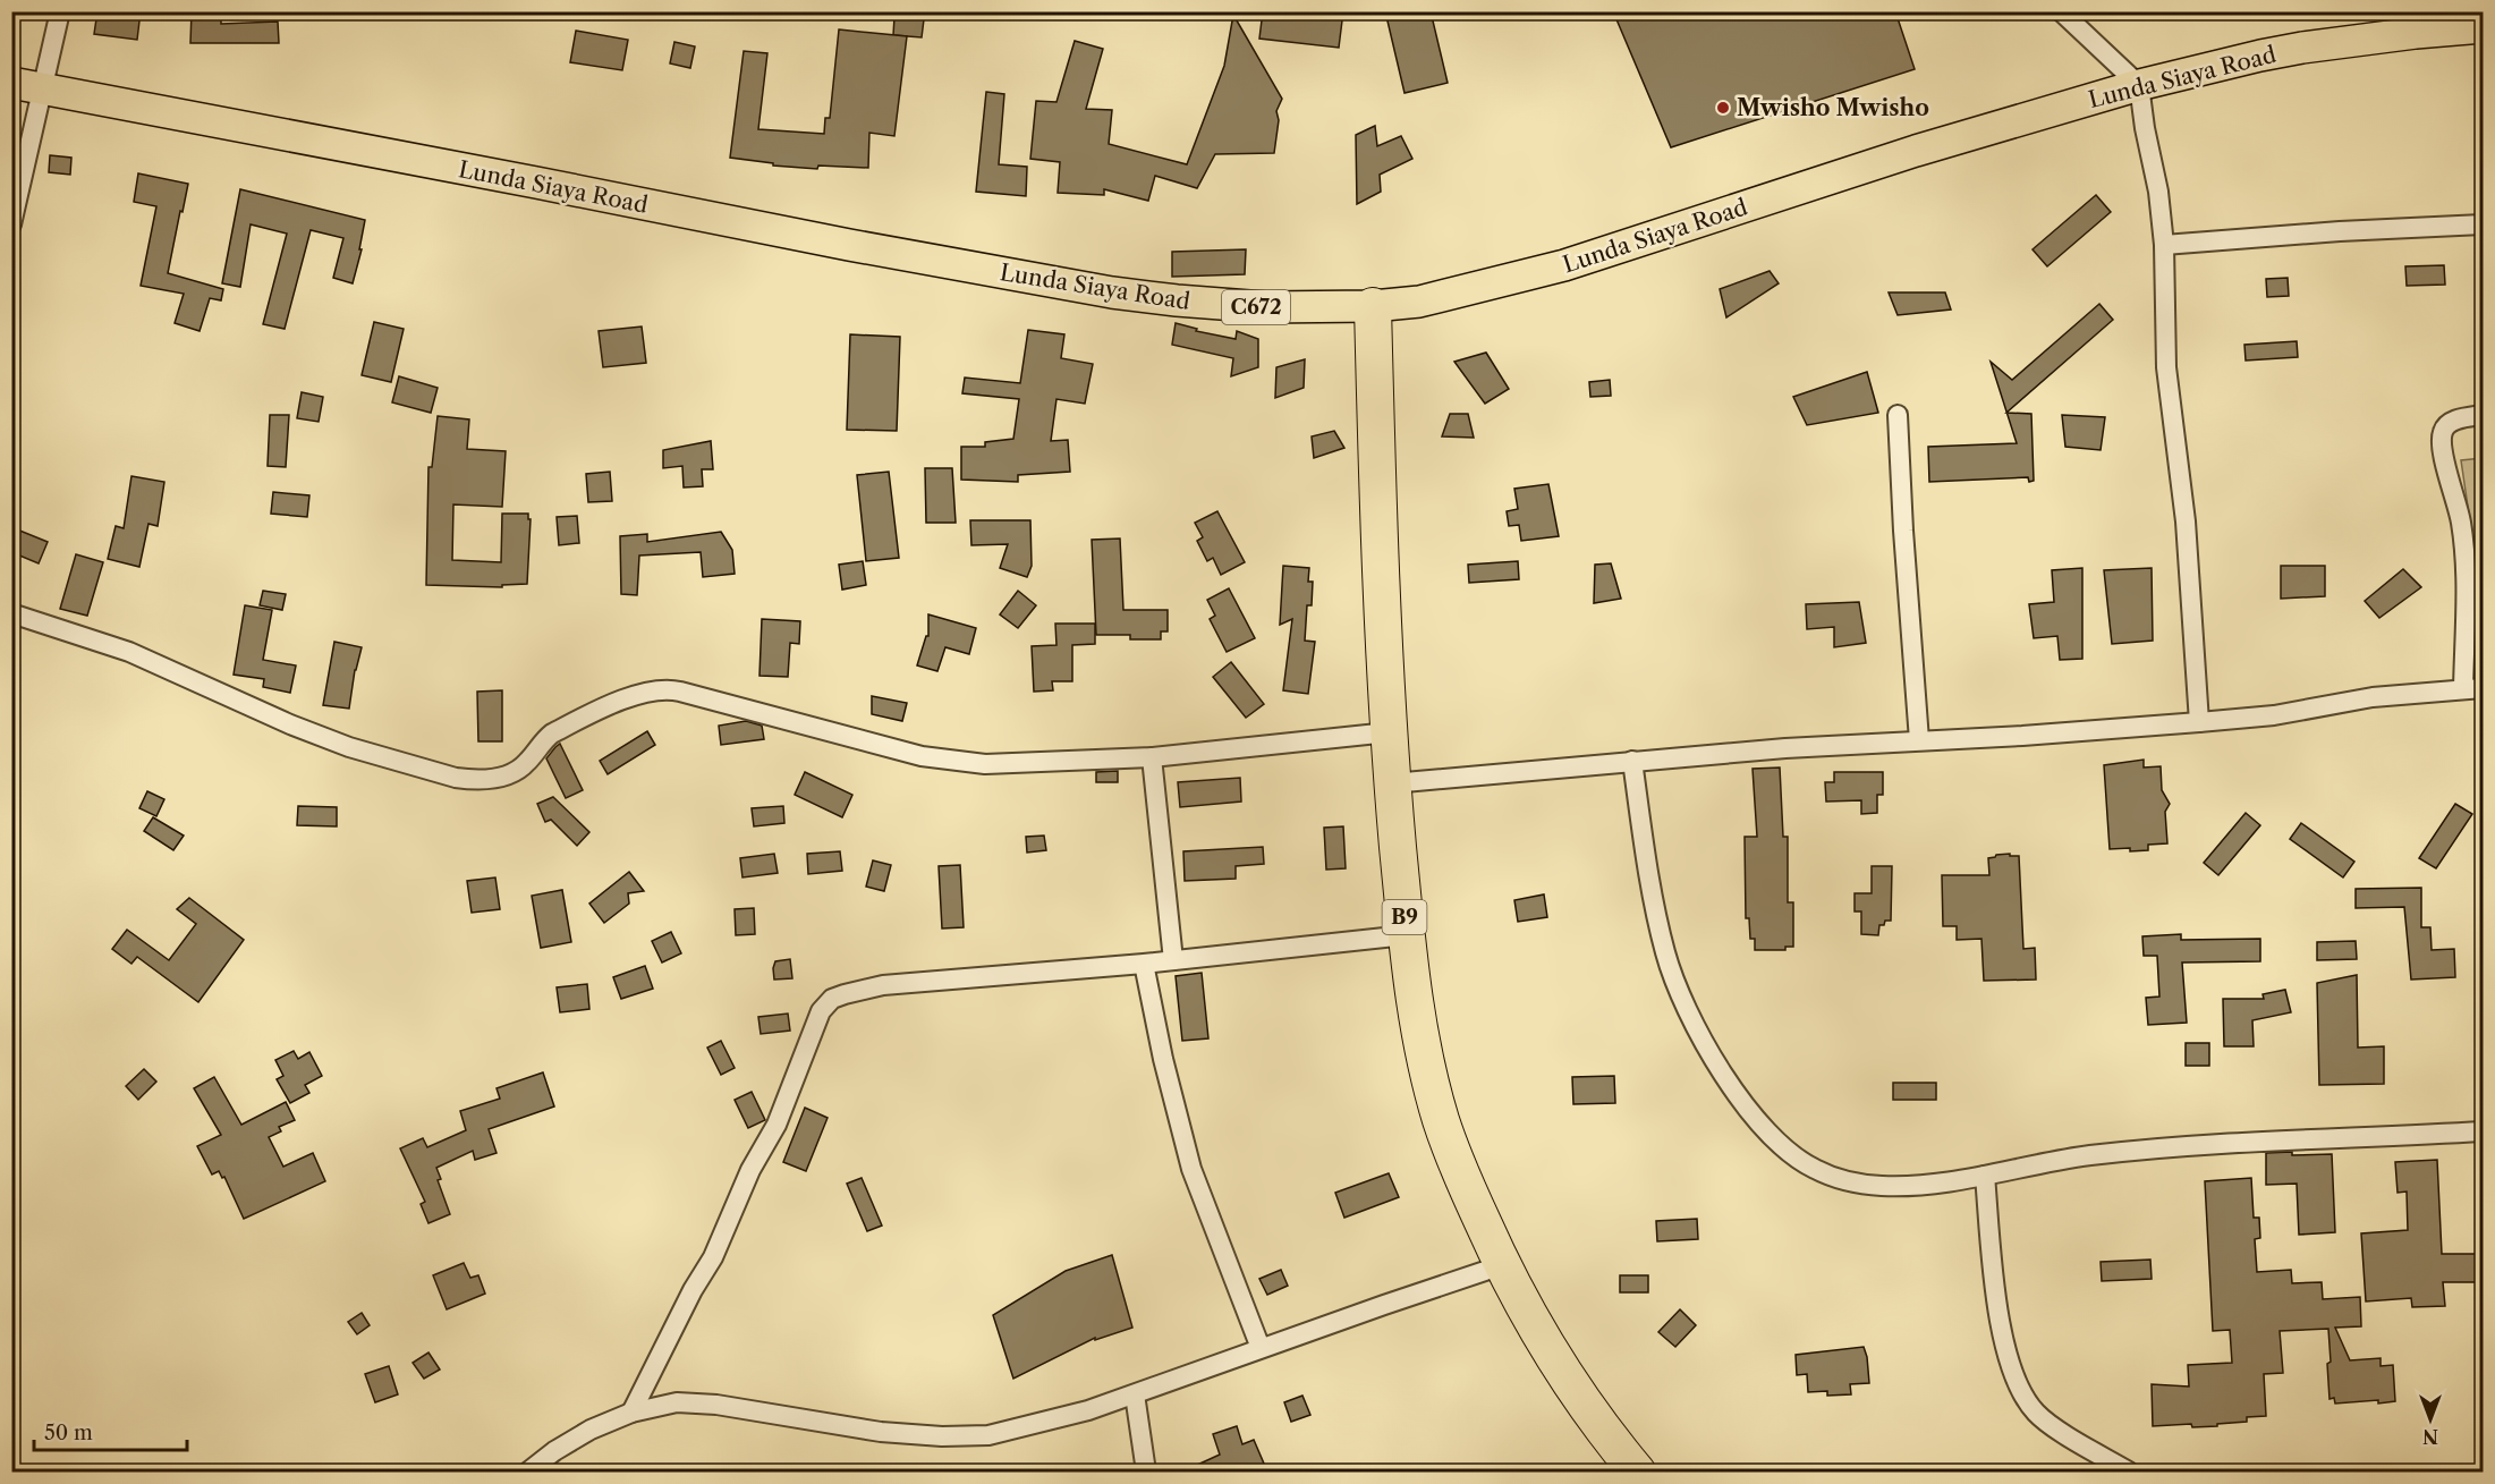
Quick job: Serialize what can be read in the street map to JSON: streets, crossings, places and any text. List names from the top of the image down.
{
  "streets": {
    "highway": ["B9"],
    "main road": ["Lunda Siaya Road", "C672"]
  },
  "crossings": [
    ["Lunda Siaya Road", "B9"]
  ],
  "places": ["Mwisho Mwisho"],
  "scale_bar": "50 m",
  "north": "bottom"
}
